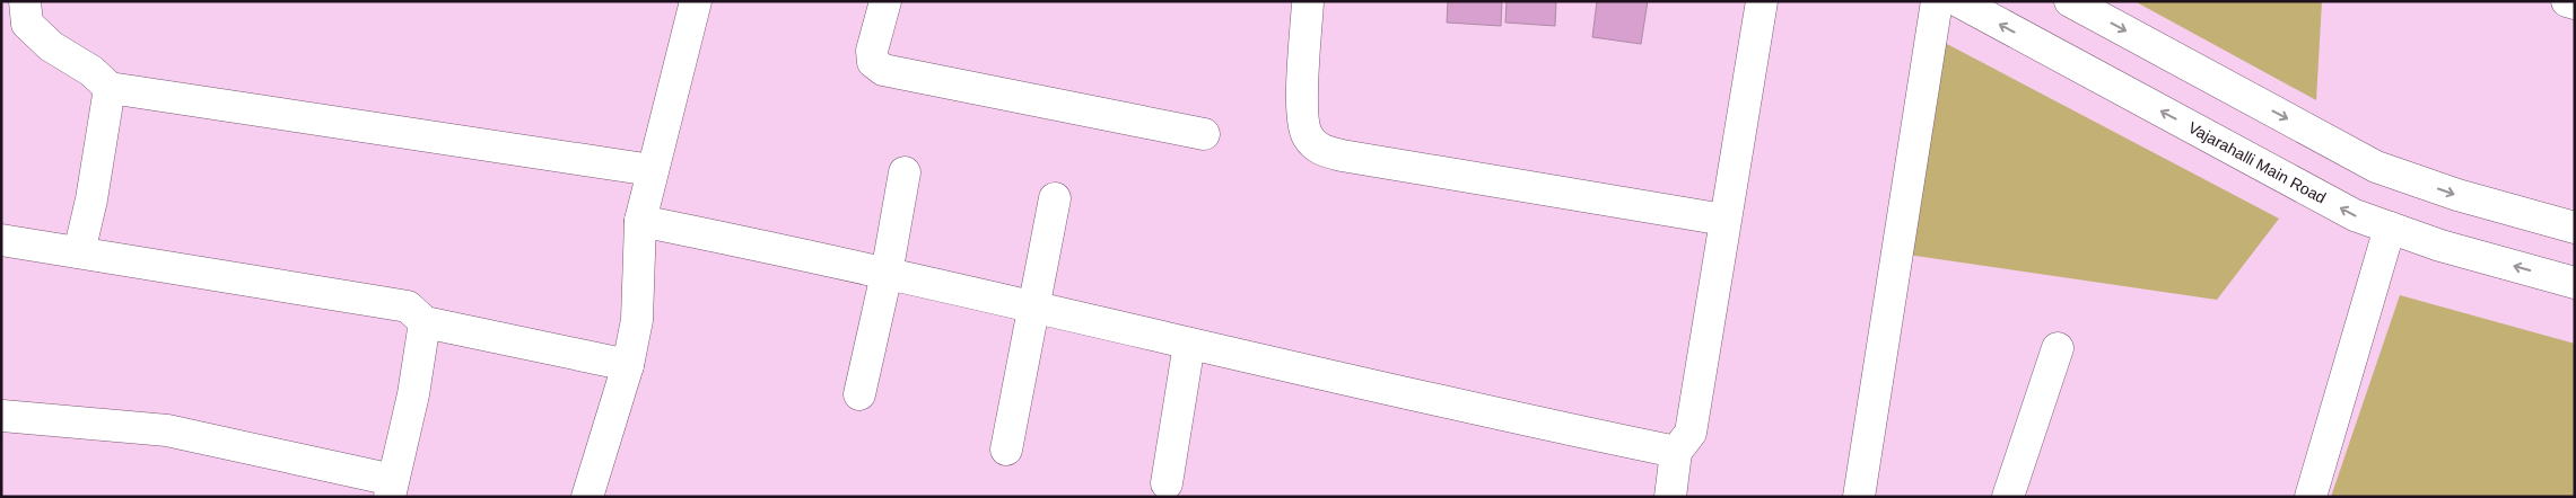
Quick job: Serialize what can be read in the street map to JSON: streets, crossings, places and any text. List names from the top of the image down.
{
  "streets": {
    "street": ["Vajarahalli Main Road"]
  }
}
